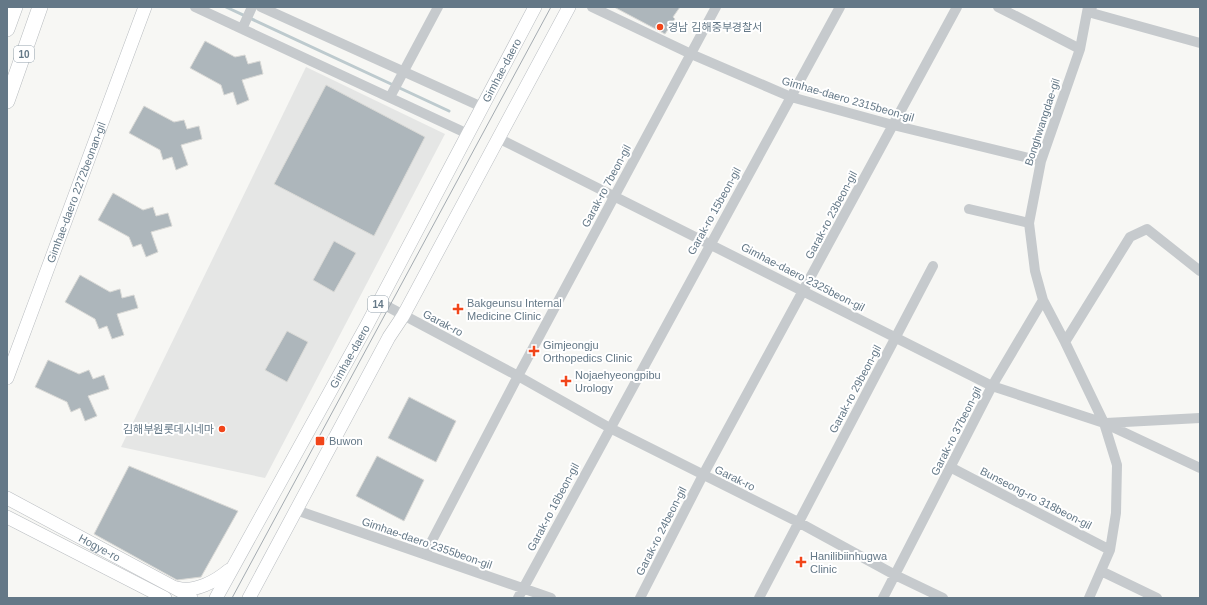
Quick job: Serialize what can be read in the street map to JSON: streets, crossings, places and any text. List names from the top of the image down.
{
  "streets": {
    "highway": ["10"],
    "main road": [
      "Gimhae-daero",
      "Gimhae-daero 2272beonan-gil",
      "14",
      "Hogye-ro"
    ],
    "street": [
      "Gimhae-daero 2315beon-gil",
      "Bonghwangdae-gil",
      "Garak-ro 7beon-gil",
      "Garak-ro 15beon-gil",
      "Garak-ro 23beon-gil",
      "Gimhae-daero 2325beon-gil",
      "Garak-ro",
      "Garak-ro 29beon-gil",
      "Garak-ro 37beon-gil",
      "Bunseong-ro 318beon-gil",
      "Garak-ro 16beon-gil",
      "Garak-ro 24beon-gil",
      "Gimhae-daero 2355beon-gil"
    ]
  },
  "crossings": [
    ["Gimhae-daero", "Garak-ro"],
    ["Gimhae-daero 2315beon-gil", "Bonghwangdae-gil"],
    ["Gimhae-daero 2315beon-gil", "Garak-ro 7beon-gil"],
    ["Gimhae-daero 2315beon-gil", "Garak-ro 15beon-gil"],
    ["Gimhae-daero 2315beon-gil", "Garak-ro 23beon-gil"],
    ["Bonghwangdae-gil", "Gimhae-daero 2325beon-gil"],
    ["Bonghwangdae-gil", "Garak-ro 37beon-gil"],
    ["Bonghwangdae-gil", "Bunseong-ro 318beon-gil"],
    ["Garak-ro 7beon-gil", "Gimhae-daero 2325beon-gil"],
    ["Garak-ro 7beon-gil", "Garak-ro"],
    ["Garak-ro 15beon-gil", "Gimhae-daero 2325beon-gil"],
    ["Garak-ro 15beon-gil", "Garak-ro"],
    ["Garak-ro 15beon-gil", "Garak-ro 16beon-gil"],
    ["Garak-ro 23beon-gil", "Gimhae-daero 2325beon-gil"],
    ["Garak-ro 23beon-gil", "Garak-ro"],
    ["Garak-ro 23beon-gil", "Garak-ro 24beon-gil"],
    ["Gimhae-daero 2325beon-gil", "14"],
    ["Gimhae-daero 2325beon-gil", "Garak-ro 29beon-gil"],
    ["Gimhae-daero 2325beon-gil", "Garak-ro 37beon-gil"],
    ["14", "Garak-ro"],
    ["14", "Gimhae-daero 2355beon-gil"],
    ["Garak-ro", "Garak-ro 29beon-gil"],
    ["Garak-ro", "Garak-ro 37beon-gil"],
    ["Garak-ro", "Garak-ro 16beon-gil"],
    ["Garak-ro", "Garak-ro 24beon-gil"],
    ["Garak-ro 37beon-gil", "Bunseong-ro 318beon-gil"],
    ["Garak-ro 16beon-gil", "Gimhae-daero 2355beon-gil"]
  ],
  "places": {
    "other": ["경남 김해중부경찰서", "김해부원롯데시네마"],
    "health": [
      "Bakgeunsu Internal Medicine Clinic",
      "Gimjeongju Orthopedics Clinic",
      "Nojaehyeongpibu Urology",
      "Hanilibiinhugwa Clinic"
    ],
    "transit": ["Buwon"]
  }
}
